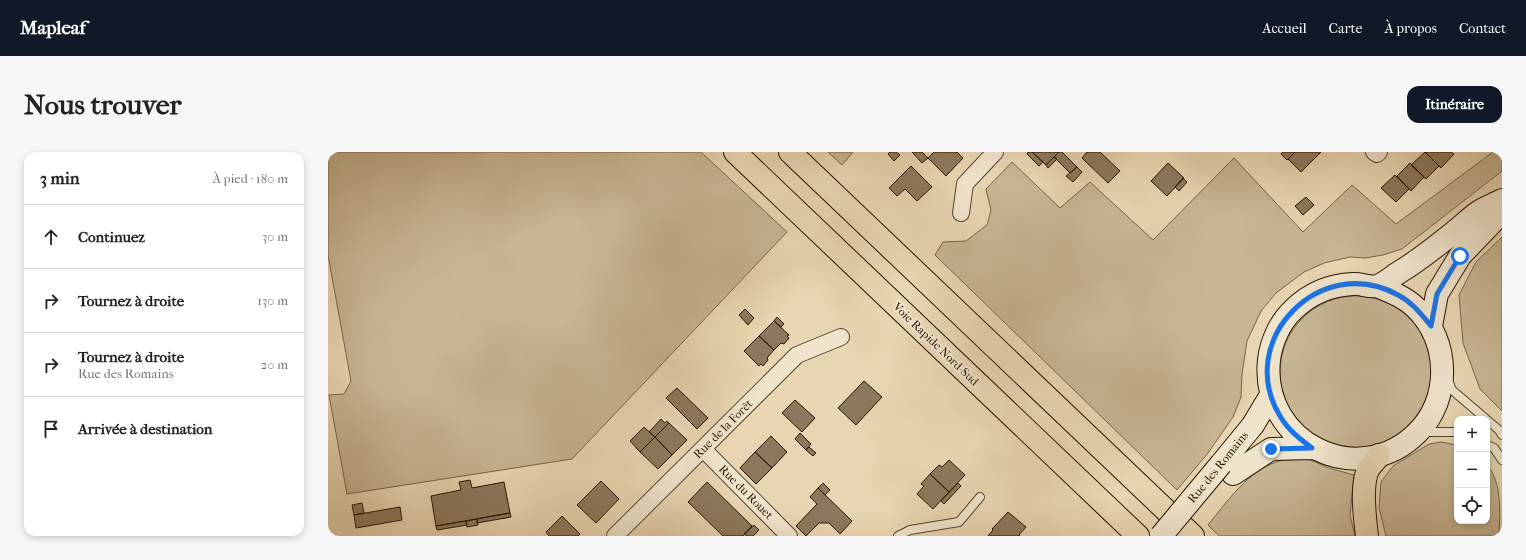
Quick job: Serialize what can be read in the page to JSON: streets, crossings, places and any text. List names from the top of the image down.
{
  "streets": {
    "highway": ["Voie Rapide Nord-Sud"],
    "main road": ["Rue des Romains"],
    "street": ["Rue de la Forêt", "Rue du Rouet"]
  },
  "crossings": [
    ["Rue de la Forêt", "Rue du Rouet"]
  ],
  "page": {
    "header": "Mapleaf",
    "nav": [
      "Accueil",
      "Carte",
      "À propos",
      "Contact"
    ],
    "buttons": "Itinéraire",
    "title": "Nous trouver",
    "heading": ["3 min", "À pied · 180 m"],
    "list": [
      ["Continuez", "30 m"],
      ["Tournez à droite", "130 m"],
      ["Tournez à droite", "Rue des Romains", "20 m"],
      "Arrivée à destination"
    ],
    "map_buttons": ["+", "−"]
  }
}
